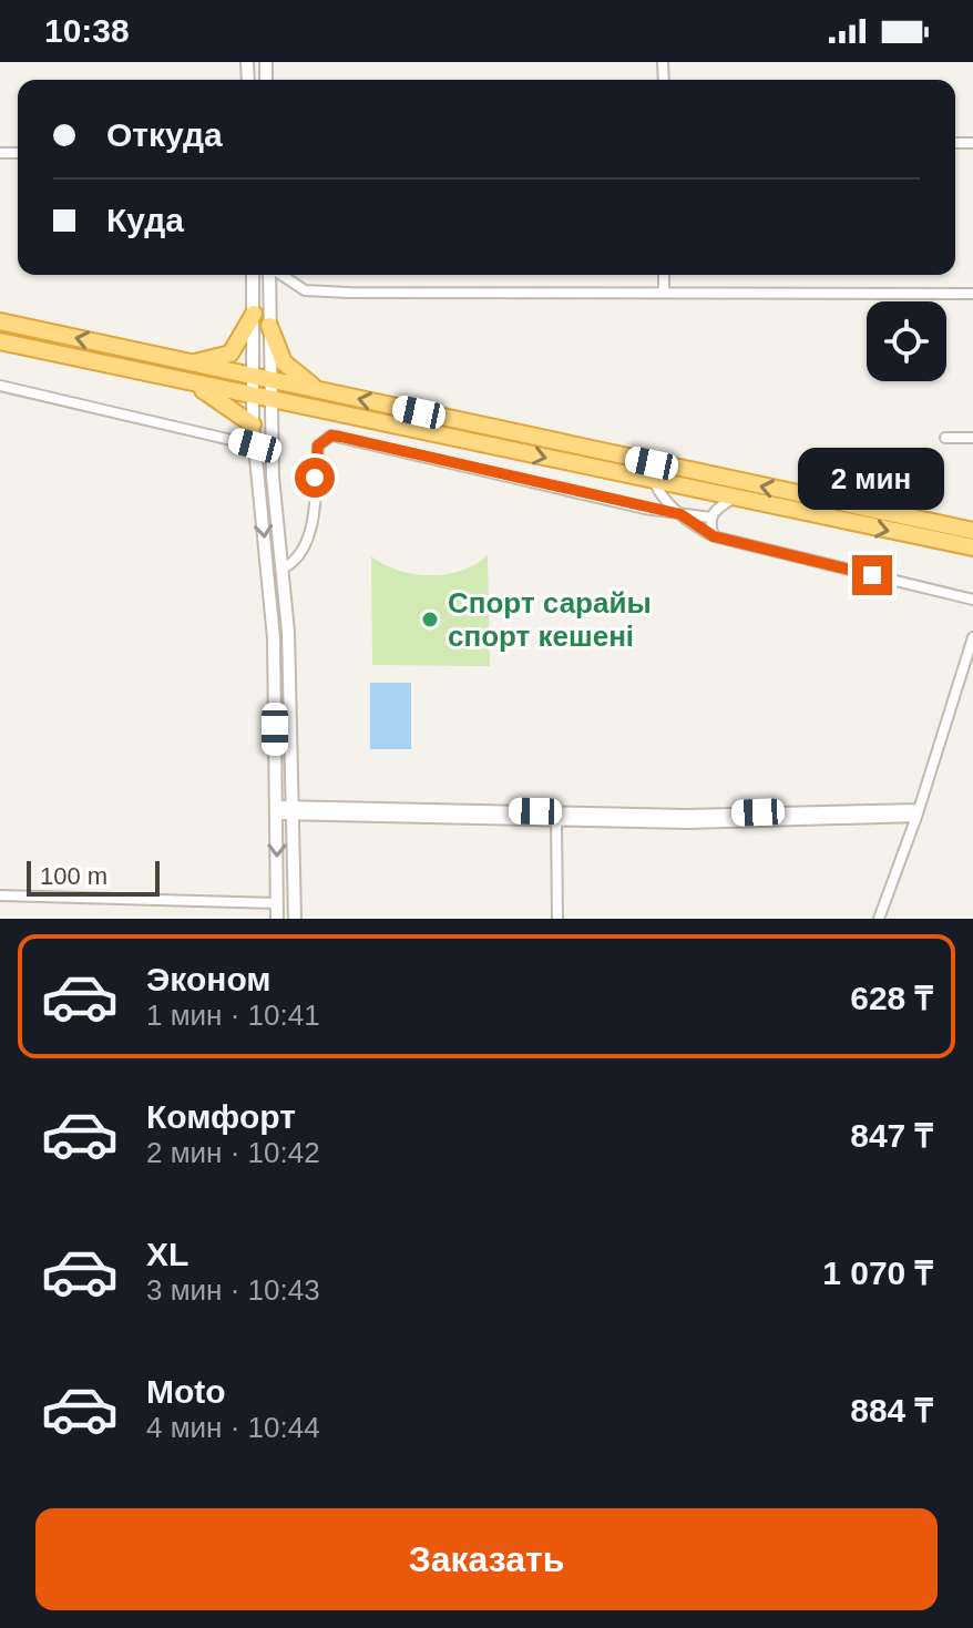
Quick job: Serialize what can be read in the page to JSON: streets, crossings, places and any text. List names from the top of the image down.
{
  "places": ["Спорт сарайы спорт кешені"],
  "scale_bar": "100 m",
  "page": {
    "status": "10:38",
    "banner": ["Откуда", "Куда"],
    "bubble": "2 мин",
    "scale": "100 m",
    "list": [
      {
        "name": "Эконом",
        "note": "1 мин · 10:41",
        "value": "628 ₸"
      },
      {
        "name": "Комфорт",
        "note": "2 мин · 10:42",
        "value": "847 ₸"
      },
      {
        "name": "XL",
        "note": "3 мин · 10:43",
        "value": "1 070 ₸"
      },
      {
        "name": "Moto",
        "note": "4 мин · 10:44",
        "value": "884 ₸"
      }
    ],
    "buttons": "Заказать"
  }
}
